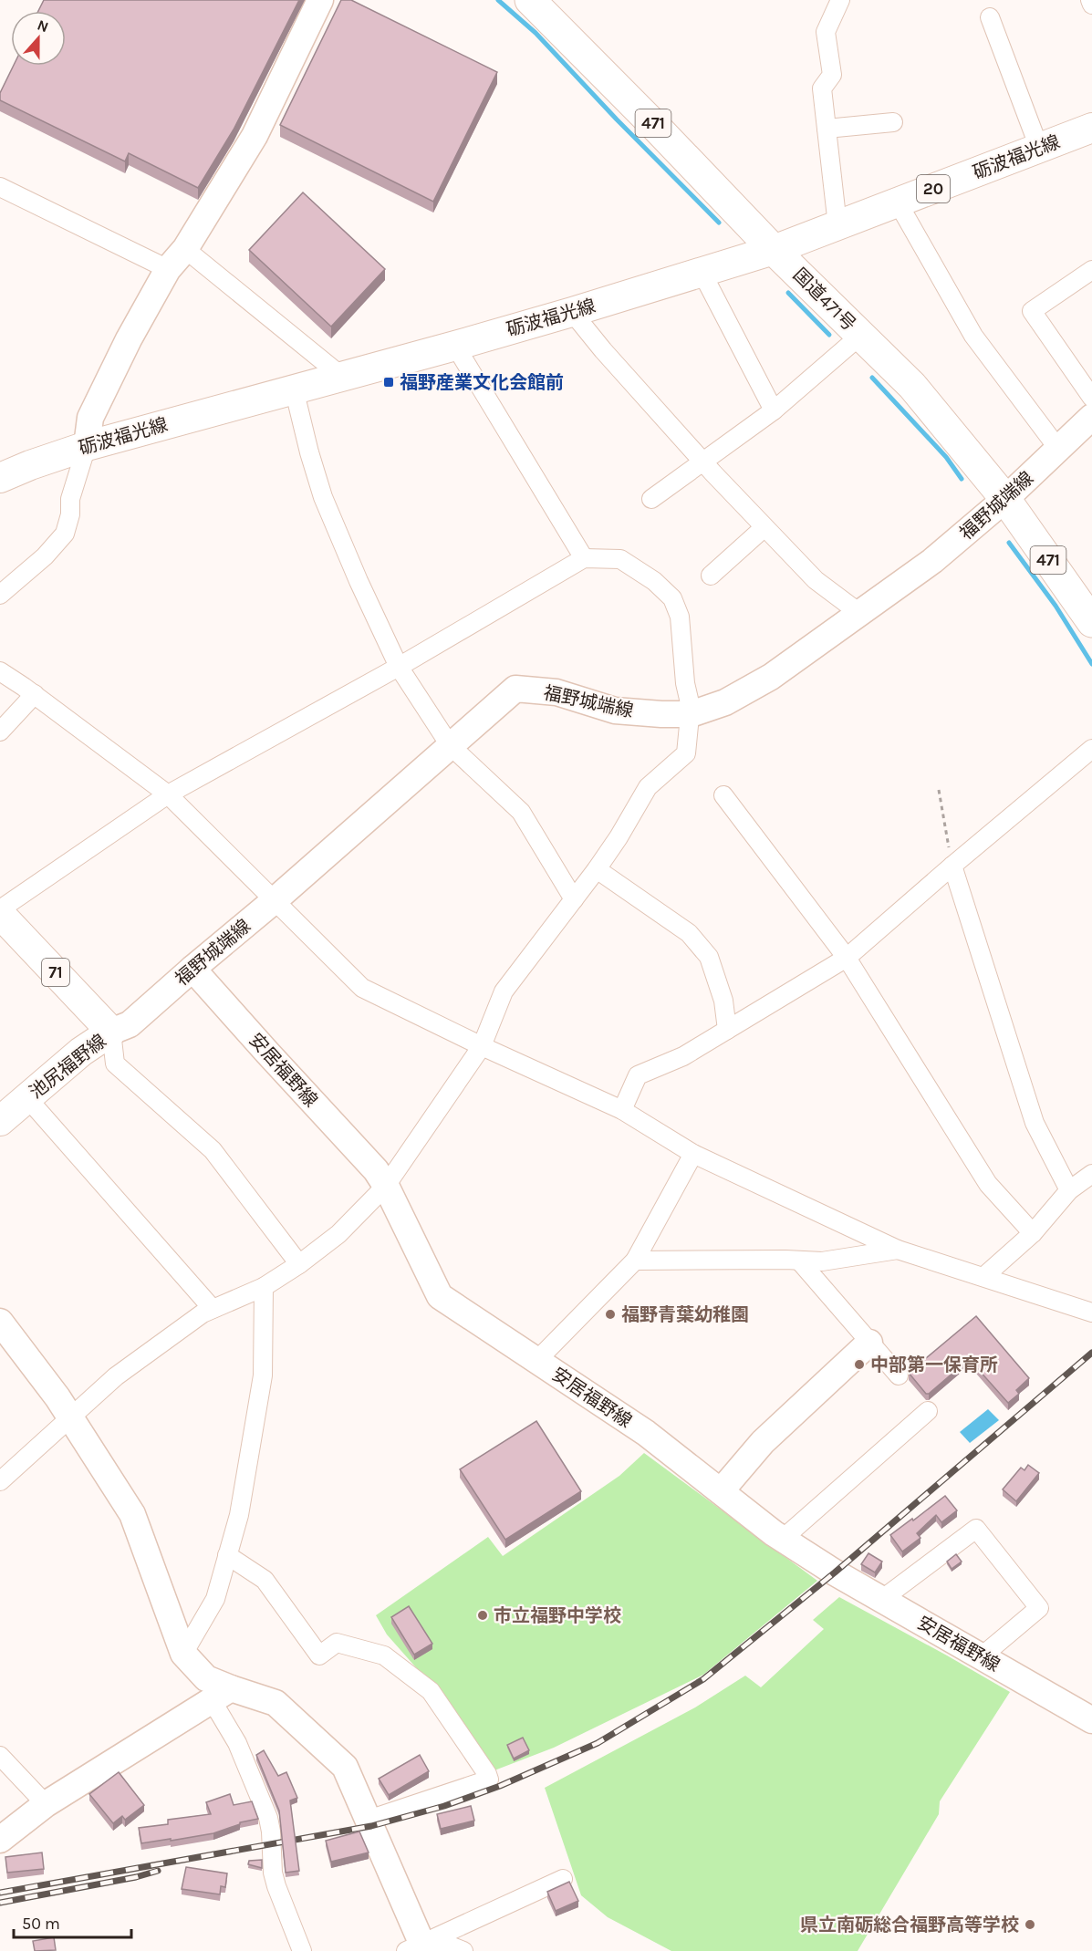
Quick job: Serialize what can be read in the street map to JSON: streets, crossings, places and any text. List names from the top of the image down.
{
  "streets": {
    "highway": ["471", "国道471号"],
    "main road": [
      "砺波福光線",
      "20",
      "福野城端線",
      "71",
      "池尻福野線",
      "安居福野線"
    ]
  },
  "crossings": [
    ["砺波福光線", "国道471号"],
    ["国道471号", "福野城端線"],
    ["福野城端線", "池尻福野線"],
    ["福野城端線", "安居福野線"]
  ],
  "places": {
    "transit": ["福野産業文化会館前"],
    "other": [
      "福野青葉幼稚園",
      "中部第一保育所",
      "市立福野中学校",
      "県立南砺総合福野高等学校"
    ]
  },
  "scale_bar": "50 m",
  "north": "top"
}
